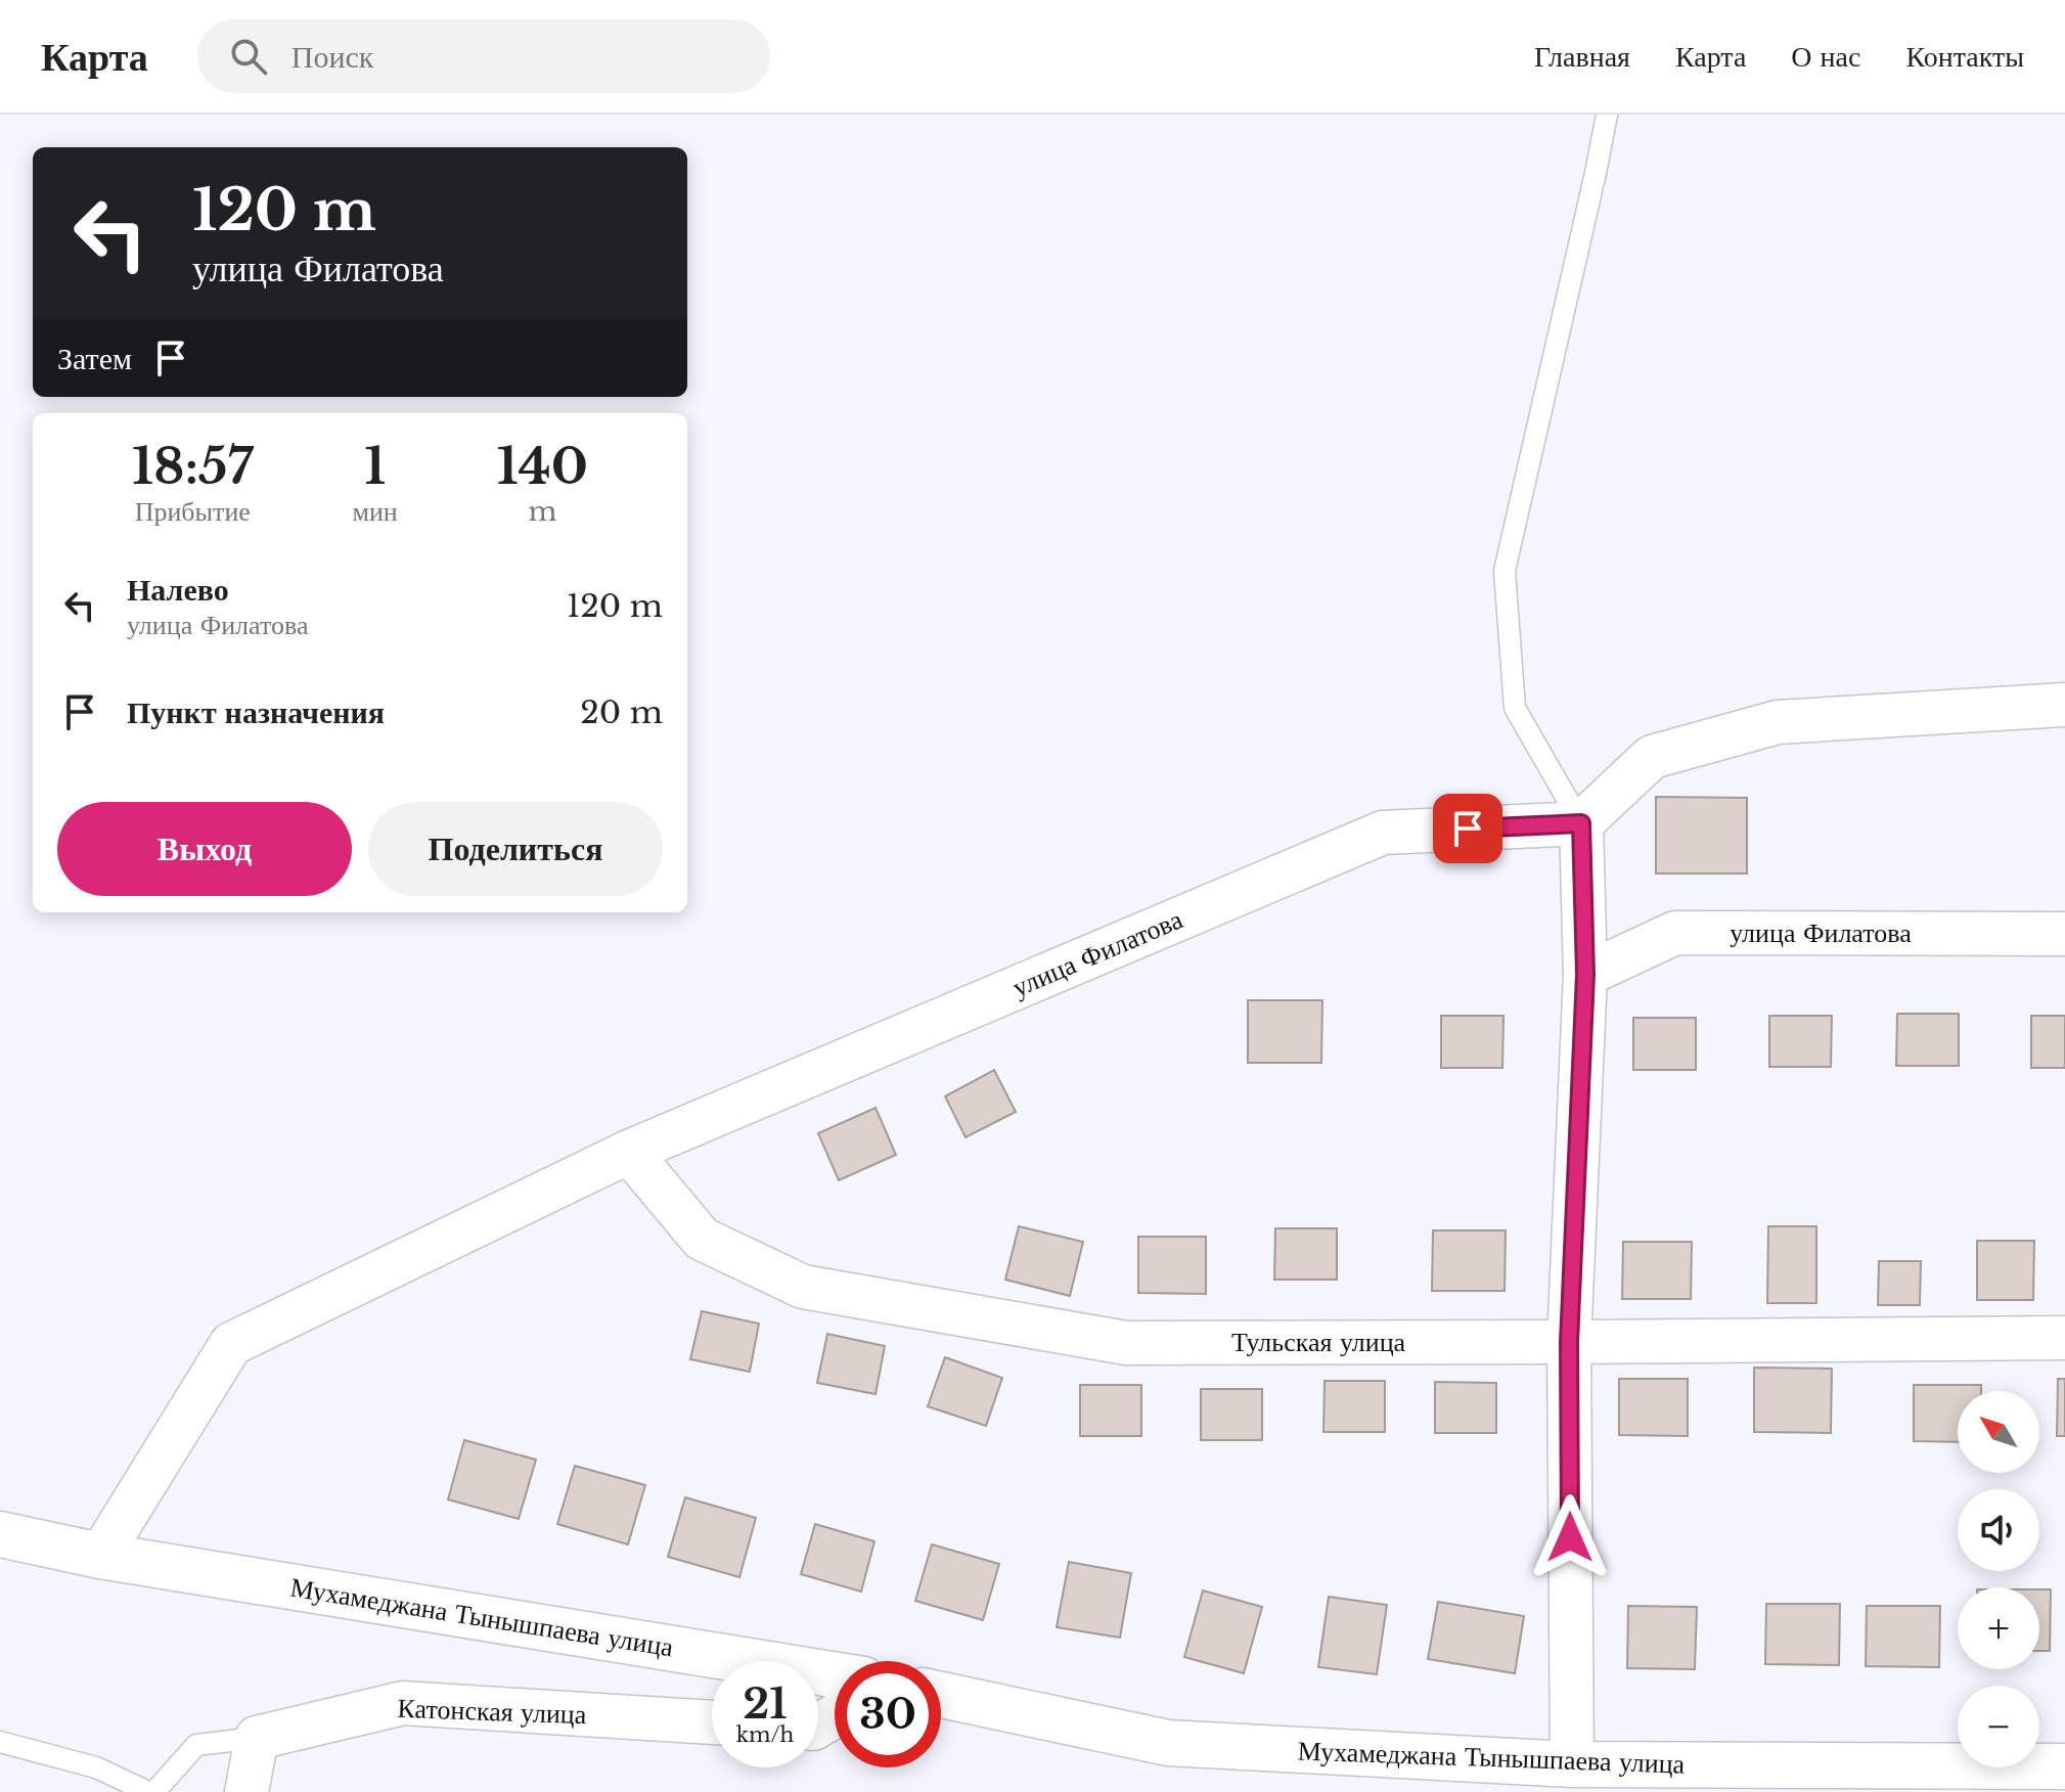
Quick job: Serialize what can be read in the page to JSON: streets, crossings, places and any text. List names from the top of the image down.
{
  "streets": {
    "street": [
      "улица Филатова",
      "Тульская улица",
      "Мухамеджана Тынышпаева улица",
      "Катонская улица"
    ]
  },
  "crossings": [
    ["улица Филатова", "Тульская улица"],
    ["улица Филатова", "Мухамеджана Тынышпаева улица"]
  ],
  "north": "top left",
  "page": {
    "header": "Карта",
    "search": "Поиск",
    "nav": [
      "Главная",
      "Карта",
      "О нас",
      "Контакты"
    ],
    "turn": ["120 m", "улица Филатова"],
    "then": "Затем",
    "eta": [
      "18:57",
      "Прибытие",
      "1",
      "мин",
      "140",
      "m"
    ],
    "list": [
      {
        "name": "Налево",
        "note": "улица Филатова",
        "value": "120 m"
      },
      {
        "name": "Пункт назначения",
        "value": "20 m"
      }
    ],
    "buttons": ["Выход", "Поделиться"],
    "map_buttons": ["+", "−"],
    "speed": "21 km/h",
    "limit": "30"
  }
}
